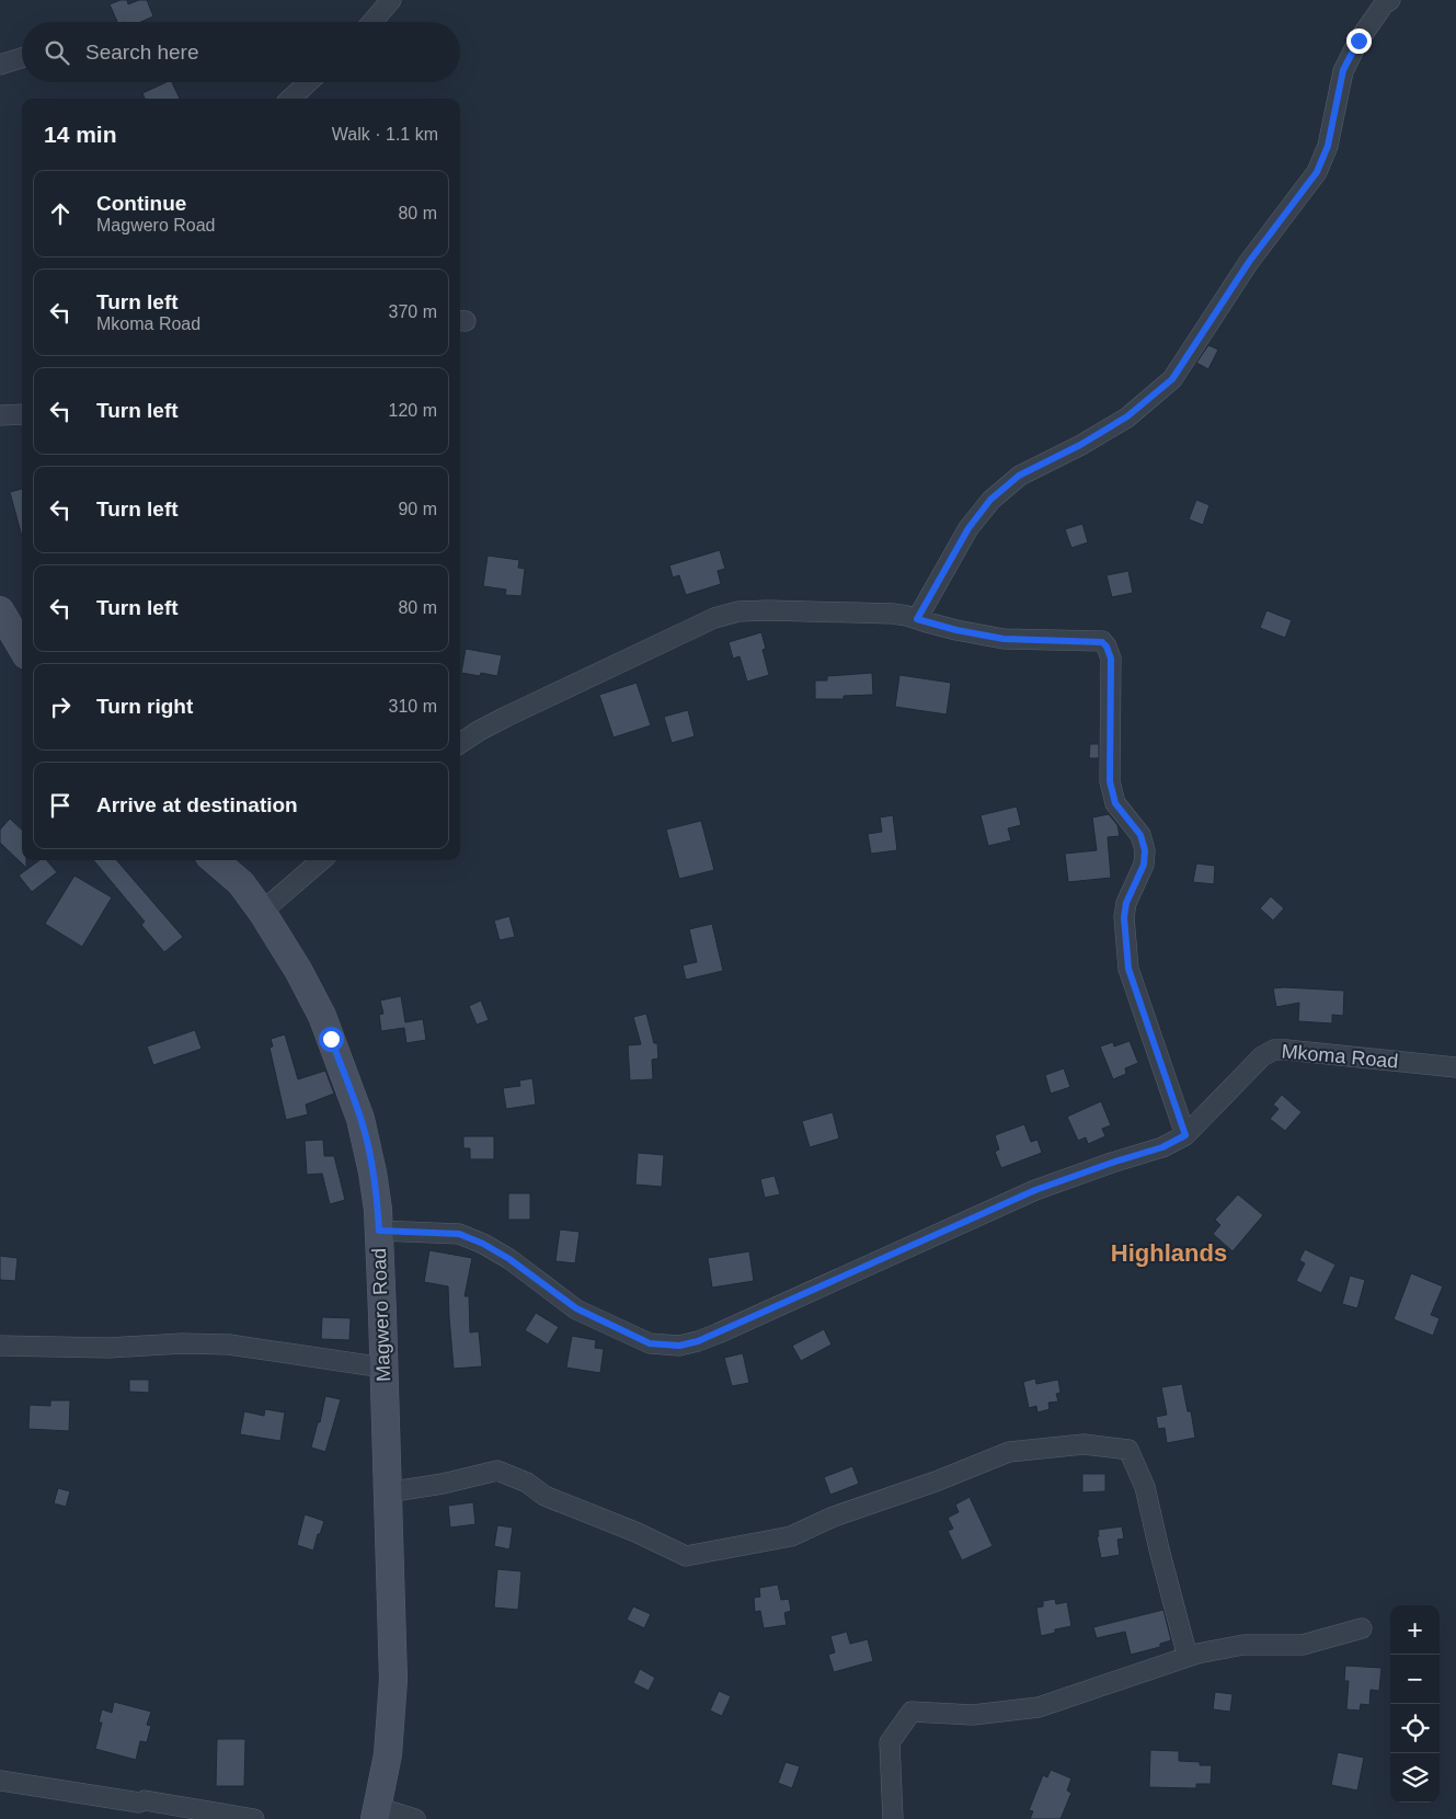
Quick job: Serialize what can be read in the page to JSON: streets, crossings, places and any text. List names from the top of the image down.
{
  "streets": {
    "street": ["Mkoma Road", "Magwero Road"]
  },
  "crossings": [
    ["Mkoma Road", "Magwero Road"]
  ],
  "districts": ["Highlands"],
  "page": {
    "search": "Search here",
    "heading": ["14 min", "Walk · 1.1 km"],
    "list": [
      ["Continue", "Magwero Road", "80 m"],
      ["Turn left", "Mkoma Road", "370 m"],
      ["Turn left", "120 m"],
      ["Turn left", "90 m"],
      ["Turn left", "80 m"],
      ["Turn right", "310 m"],
      "Arrive at destination"
    ],
    "map_buttons": ["+", "−"]
  }
}
